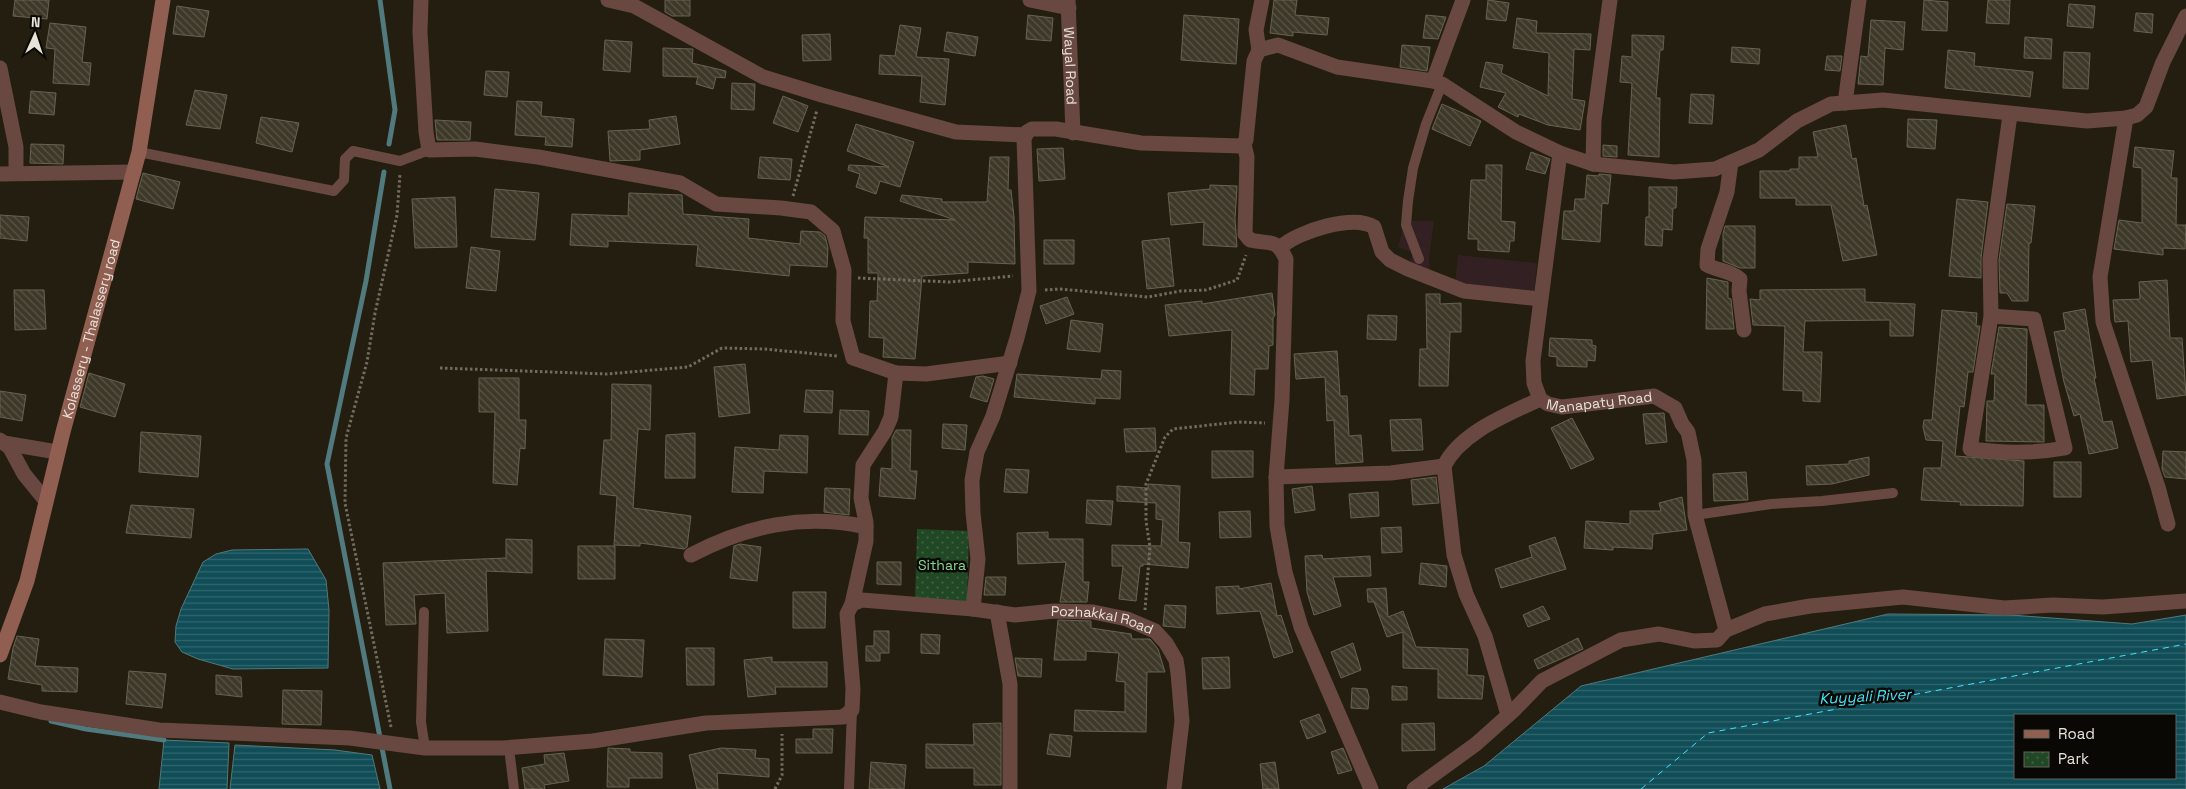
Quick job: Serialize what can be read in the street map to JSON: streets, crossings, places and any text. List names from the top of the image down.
{
  "streets": {
    "main road": ["Kolassery - Thalassery road"],
    "street": ["Wayal Road", "Manapaty Road", "Pozhakkal Road"]
  },
  "water": ["Kuyyali River"],
  "parks": ["Sithara"],
  "legend": ["Road", "Park"],
  "north": "top"
}
